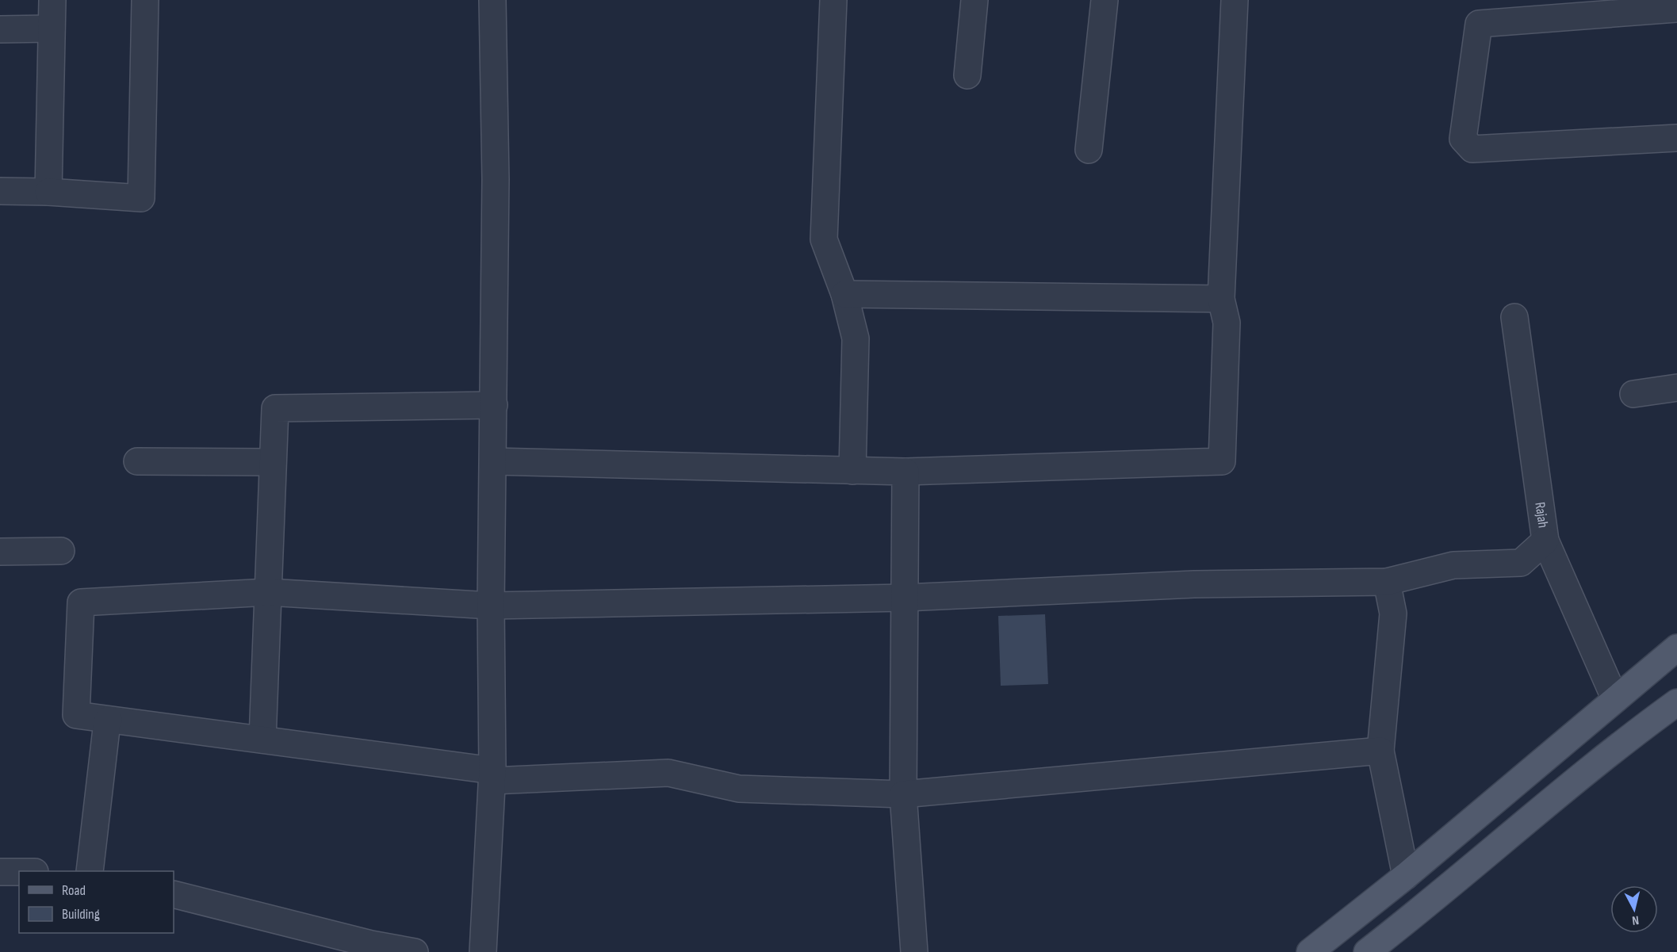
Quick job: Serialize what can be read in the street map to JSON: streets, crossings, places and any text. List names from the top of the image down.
{
  "streets": {
    "street": ["Rajah"]
  },
  "legend": ["Road", "Building"],
  "north": "bottom"
}
